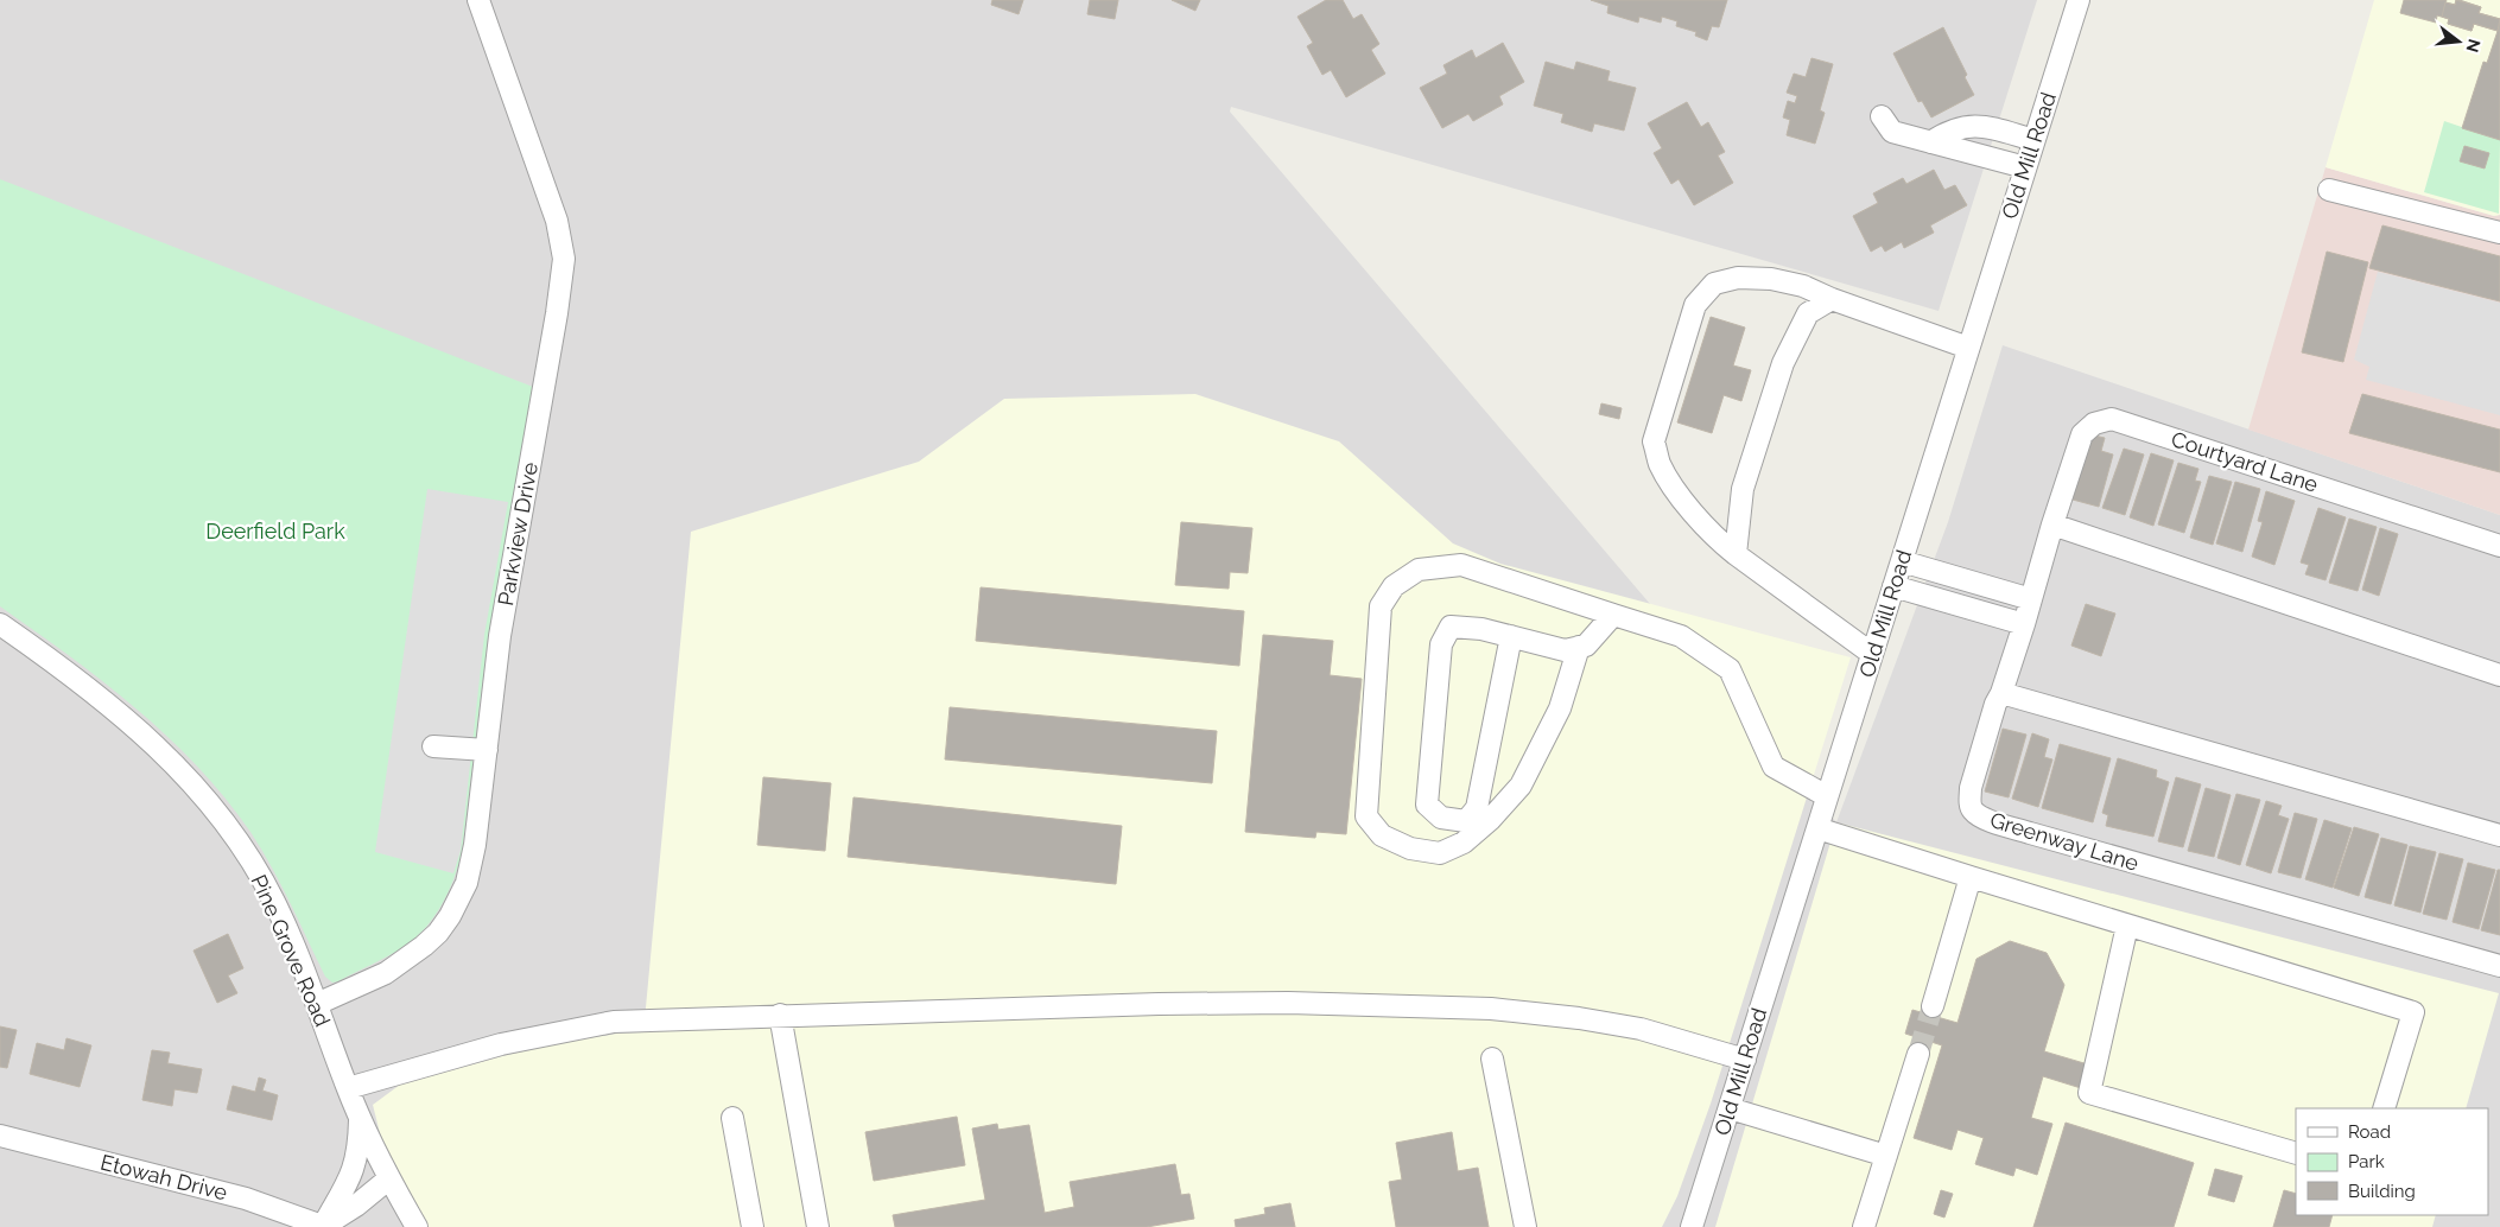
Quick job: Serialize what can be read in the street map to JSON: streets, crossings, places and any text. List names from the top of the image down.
{
  "streets": {
    "street": [
      "Old Mill Road",
      "Courtyard Lane",
      "Parkview Drive",
      "Greenway Lane",
      "Pine Grove Road",
      "Etowah Drive"
    ]
  },
  "crossings": [
    ["Courtyard Lane", "Greenway Lane"],
    ["Parkview Drive", "Pine Grove Road"]
  ],
  "parks": ["Deerfield Park"],
  "legend": ["Road", "Park", "Building"],
  "north": "right"
}
